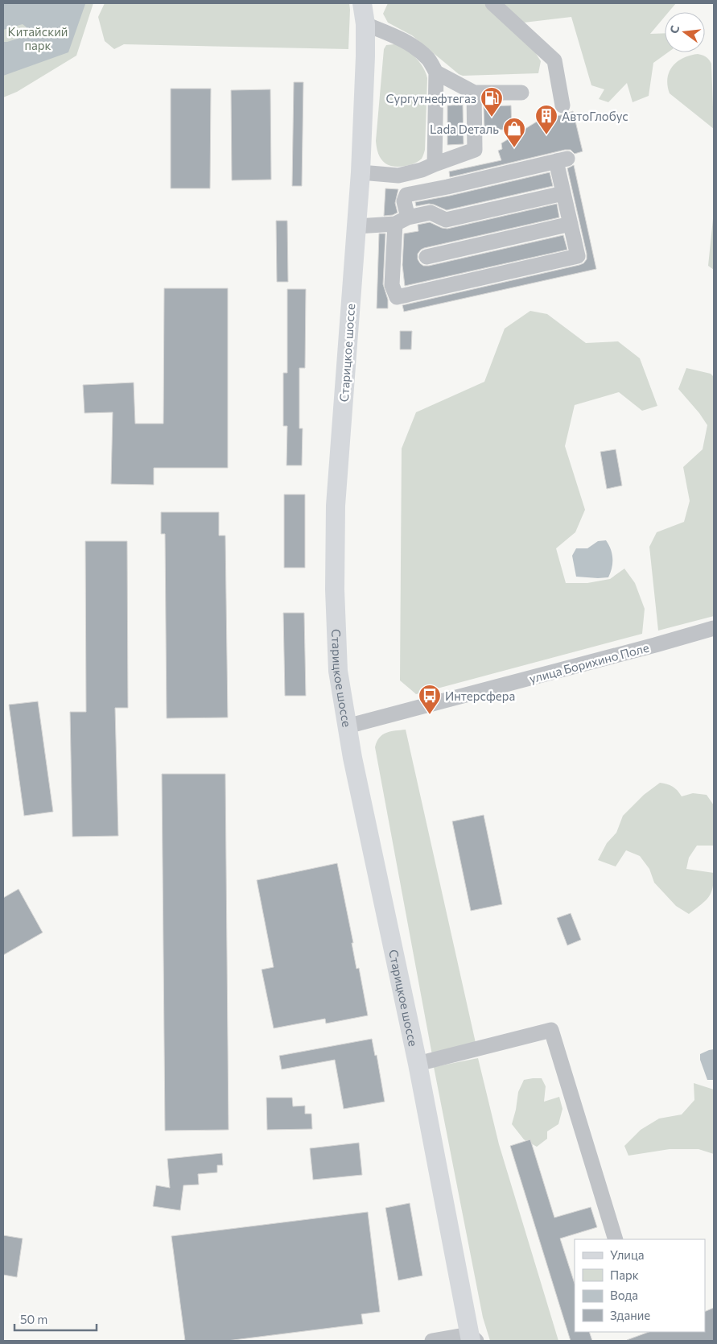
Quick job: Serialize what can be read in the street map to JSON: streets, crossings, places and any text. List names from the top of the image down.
{
  "streets": {
    "main road": ["Старицкое шоссе"],
    "street": ["улица Борихино Поле"]
  },
  "crossings": [
    ["Старицкое шоссе", "улица Борихино Поле"]
  ],
  "parks": ["Китайский парк"],
  "places": {
    "fuel station": ["Сургутнефтегаз"],
    "building": ["АвтоГлобус"],
    "shop": ["Lada Dеталь"],
    "bus stop": ["Интерсфера"]
  },
  "legend": [
    "Улица",
    "Парк",
    "Вода",
    "Здание"
  ],
  "scale_bar": "50 m",
  "north": "left"
}
